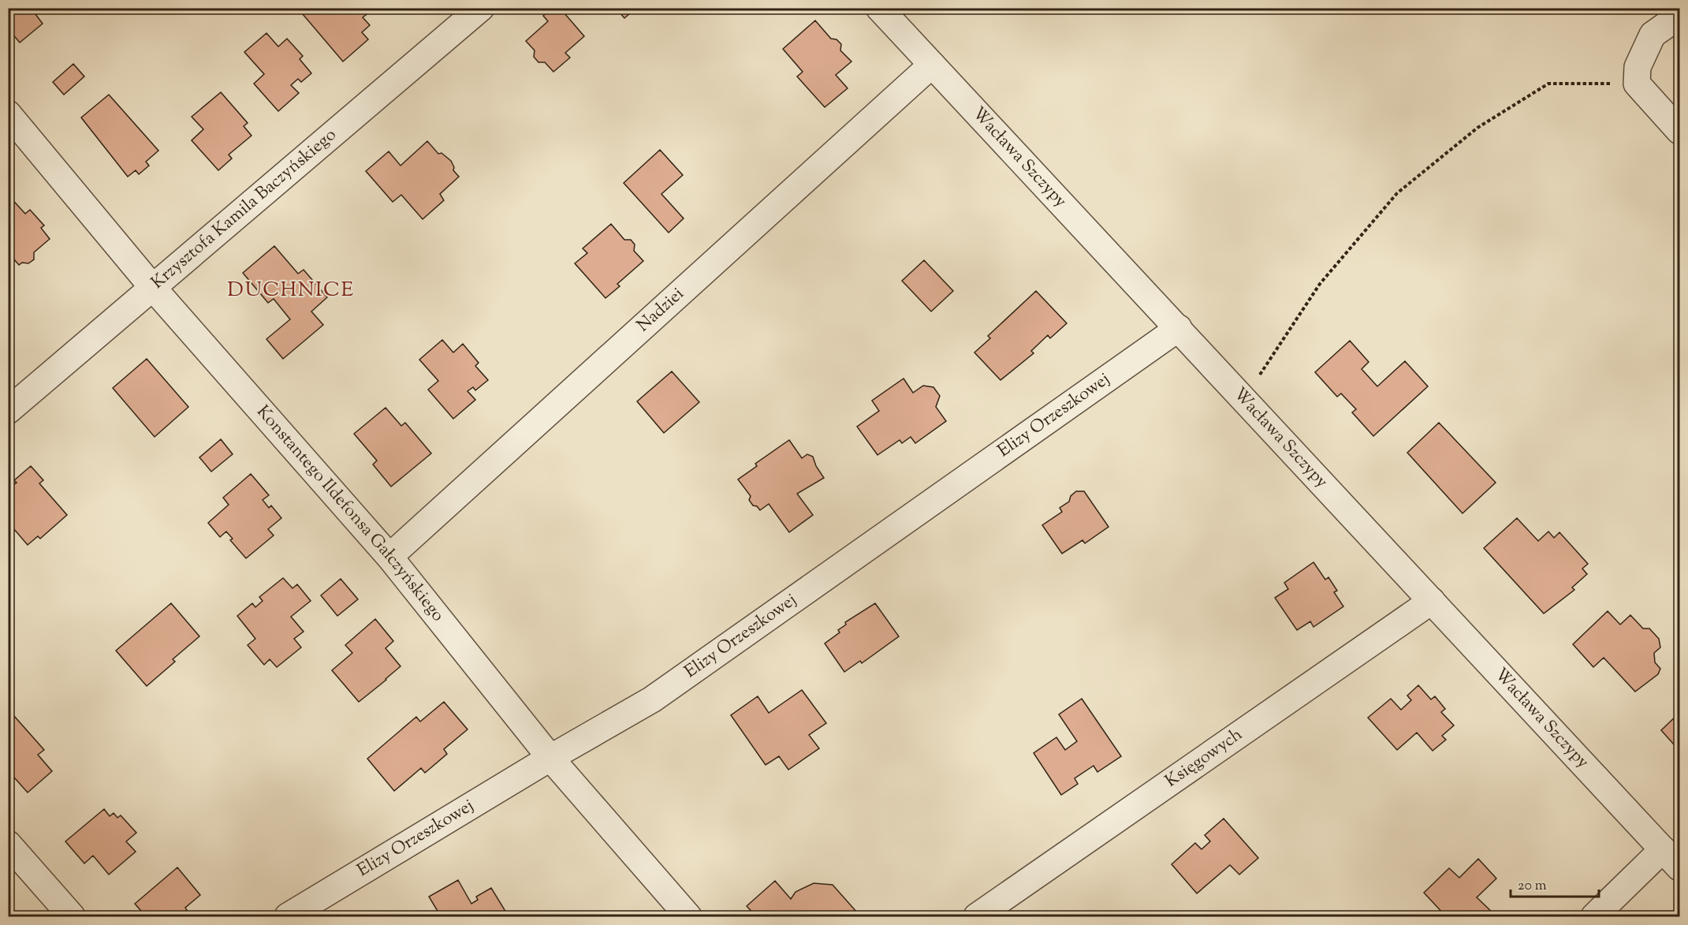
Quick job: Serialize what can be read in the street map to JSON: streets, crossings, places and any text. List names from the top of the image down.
{
  "streets": {
    "street": [
      "Wacława Szczypy",
      "Krzysztofa Kamila Baczyńskiego",
      "Nadziei",
      "Elizy Orzeszkowej",
      "Konstantego Ildefonsa Gałczyńskiego",
      "Księgowych"
    ]
  },
  "crossings": [
    ["Wacława Szczypy", "Nadziei"],
    ["Wacława Szczypy", "Elizy Orzeszkowej"],
    ["Wacława Szczypy", "Księgowych"],
    ["Krzysztofa Kamila Baczyńskiego", "Konstantego Ildefonsa Gałczyńskiego"],
    ["Nadziei", "Konstantego Ildefonsa Gałczyńskiego"],
    ["Elizy Orzeszkowej", "Konstantego Ildefonsa Gałczyńskiego"]
  ],
  "districts": ["DUCHNICE"],
  "scale_bar": "20 m"
}
